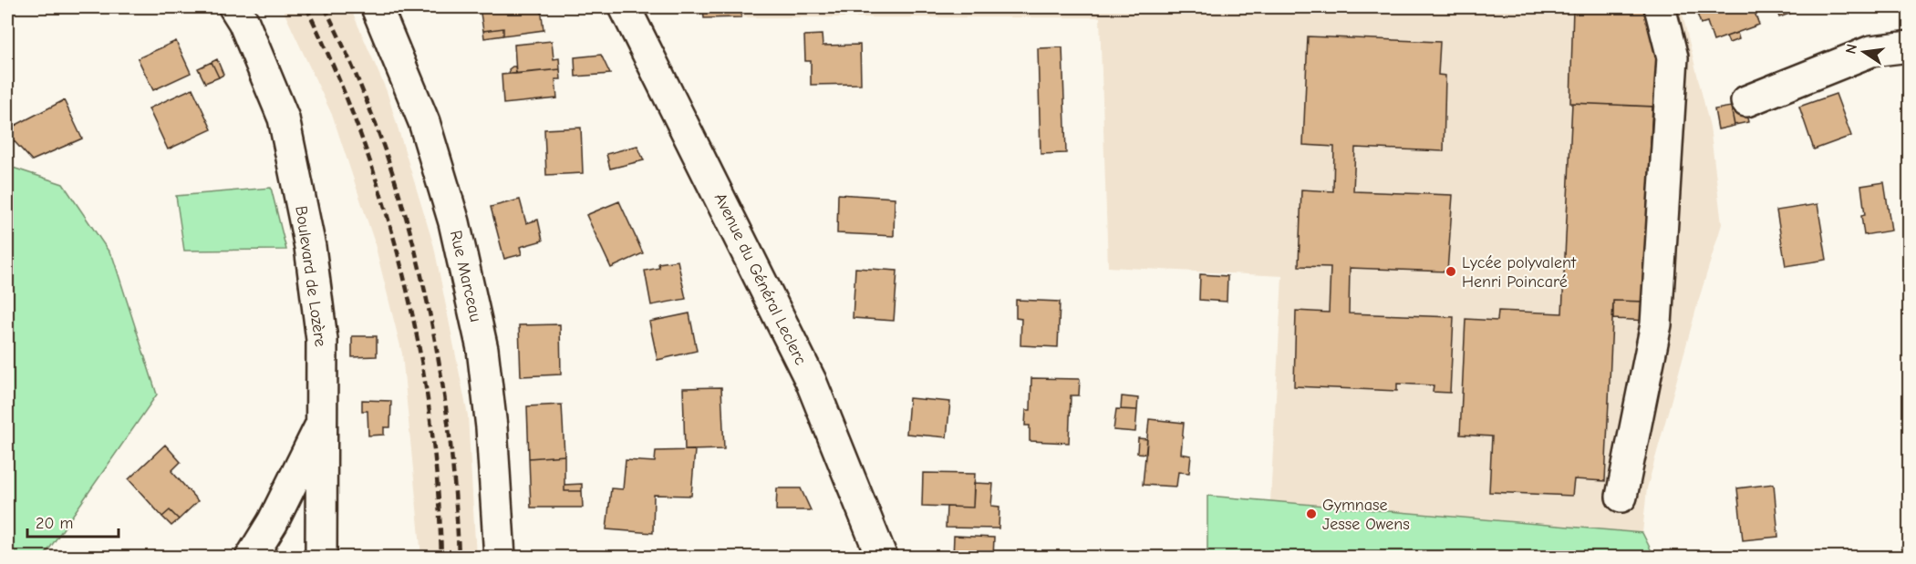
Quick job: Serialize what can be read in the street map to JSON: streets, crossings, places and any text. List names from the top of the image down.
{
  "streets": {
    "street": ["Boulevard de Lozère", "Rue Marceau", "Avenue du Général Leclerc"]
  },
  "places": ["Lycée polyvalent Henri Poincaré", "Gymnase Jesse Owens"],
  "scale_bar": "20 m",
  "north": "left"
}
